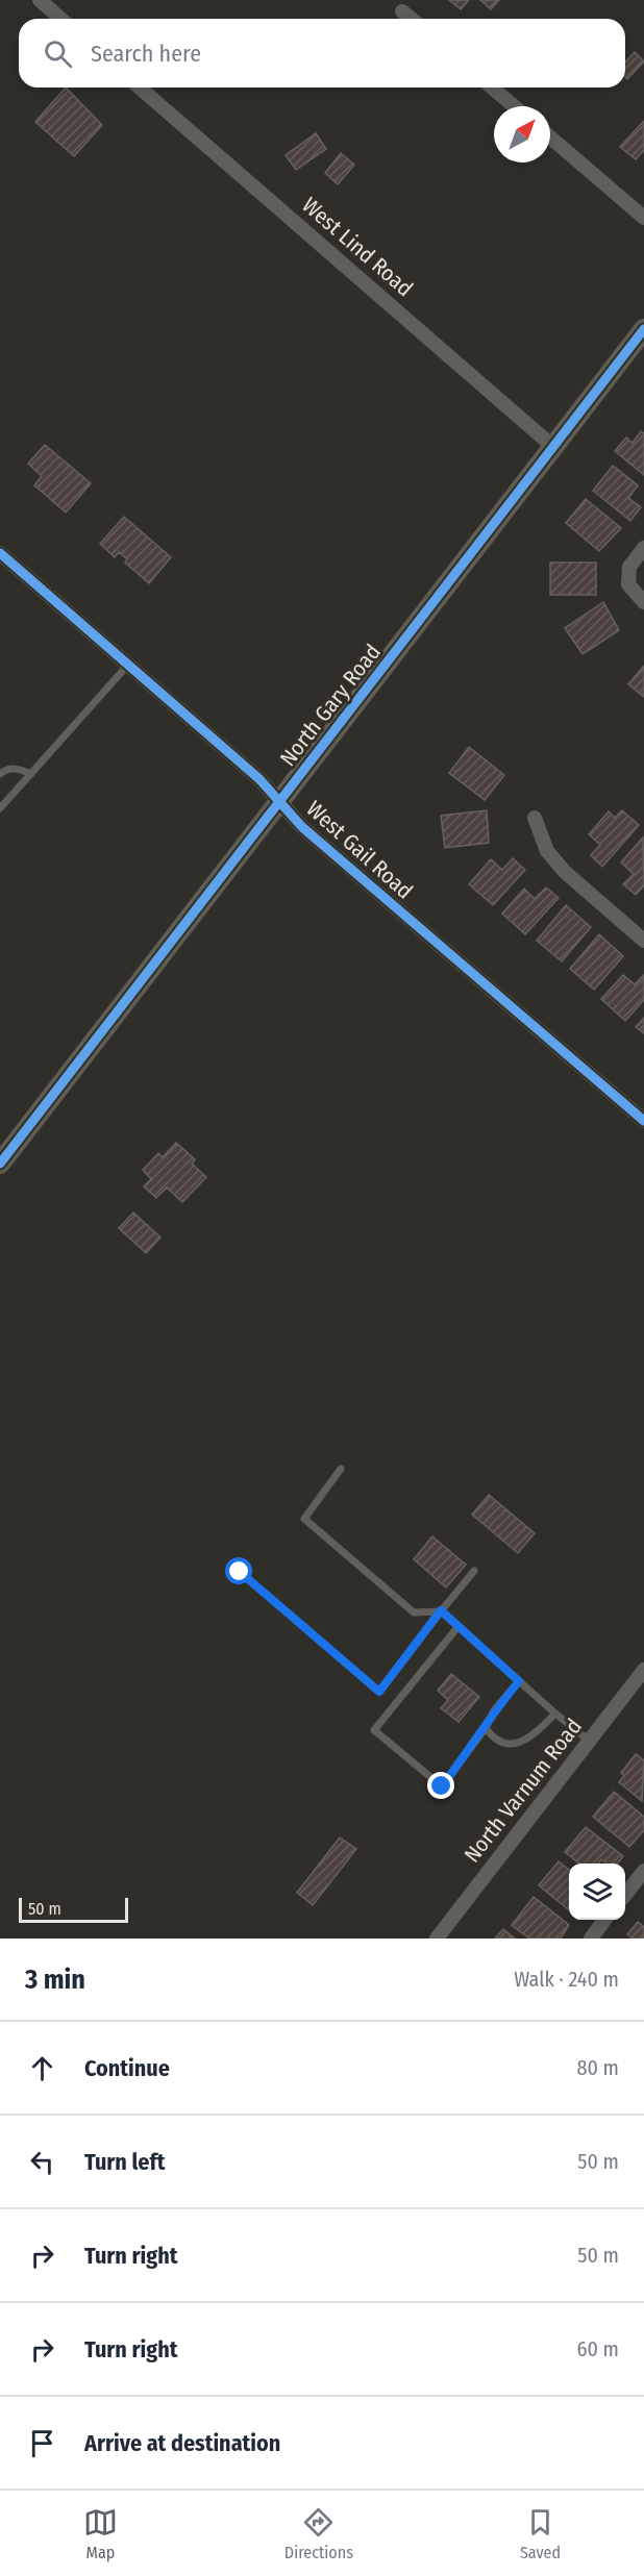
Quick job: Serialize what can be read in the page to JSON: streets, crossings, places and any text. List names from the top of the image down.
{
  "streets": {
    "street": [
      "West Lind Road",
      "North Gary Road",
      "West Gail Road",
      "North Varnum Road"
    ]
  },
  "crossings": [
    ["West Lind Road", "North Gary Road"],
    ["North Gary Road", "West Gail Road"]
  ],
  "scale_bar": "50 m",
  "north": "top right",
  "page": {
    "search": "Search here",
    "scale": "50 m",
    "heading": ["3 min", "Walk · 240 m"],
    "list": [
      ["Continue", "80 m"],
      ["Turn left", "50 m"],
      ["Turn right", "50 m"],
      ["Turn right", "60 m"],
      "Arrive at destination"
    ],
    "nav": ["Map", "Directions", "Saved"]
  }
}
